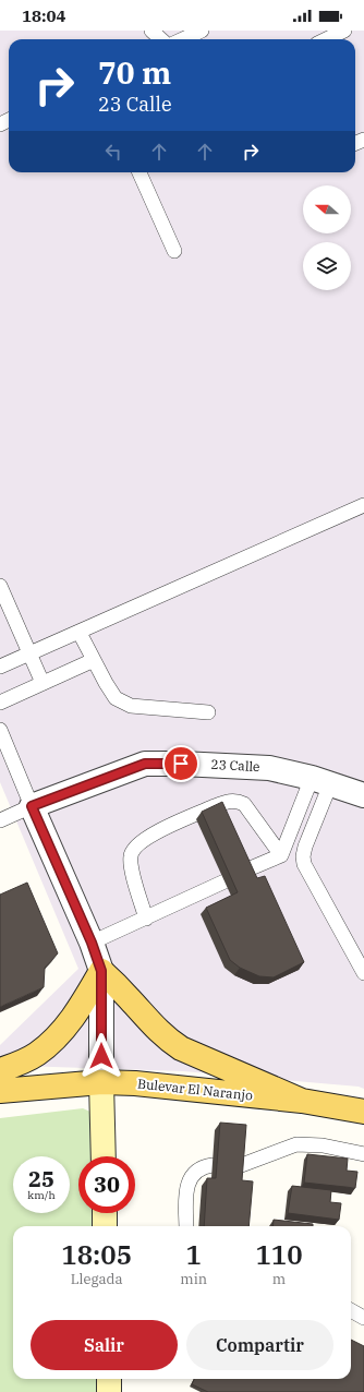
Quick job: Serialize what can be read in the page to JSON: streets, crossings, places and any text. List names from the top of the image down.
{
  "streets": {
    "main road": ["Bulevar El Naranjo"],
    "street": ["23 Calle"]
  },
  "north": "left",
  "page": {
    "status": "18:04",
    "turn": ["70 m", "23 Calle"],
    "speed": "25 km/h",
    "limit": "30",
    "eta": [
      "18:05",
      "Llegada",
      "1",
      "min",
      "110",
      "m"
    ],
    "buttons": ["Salir", "Compartir"]
  }
}
